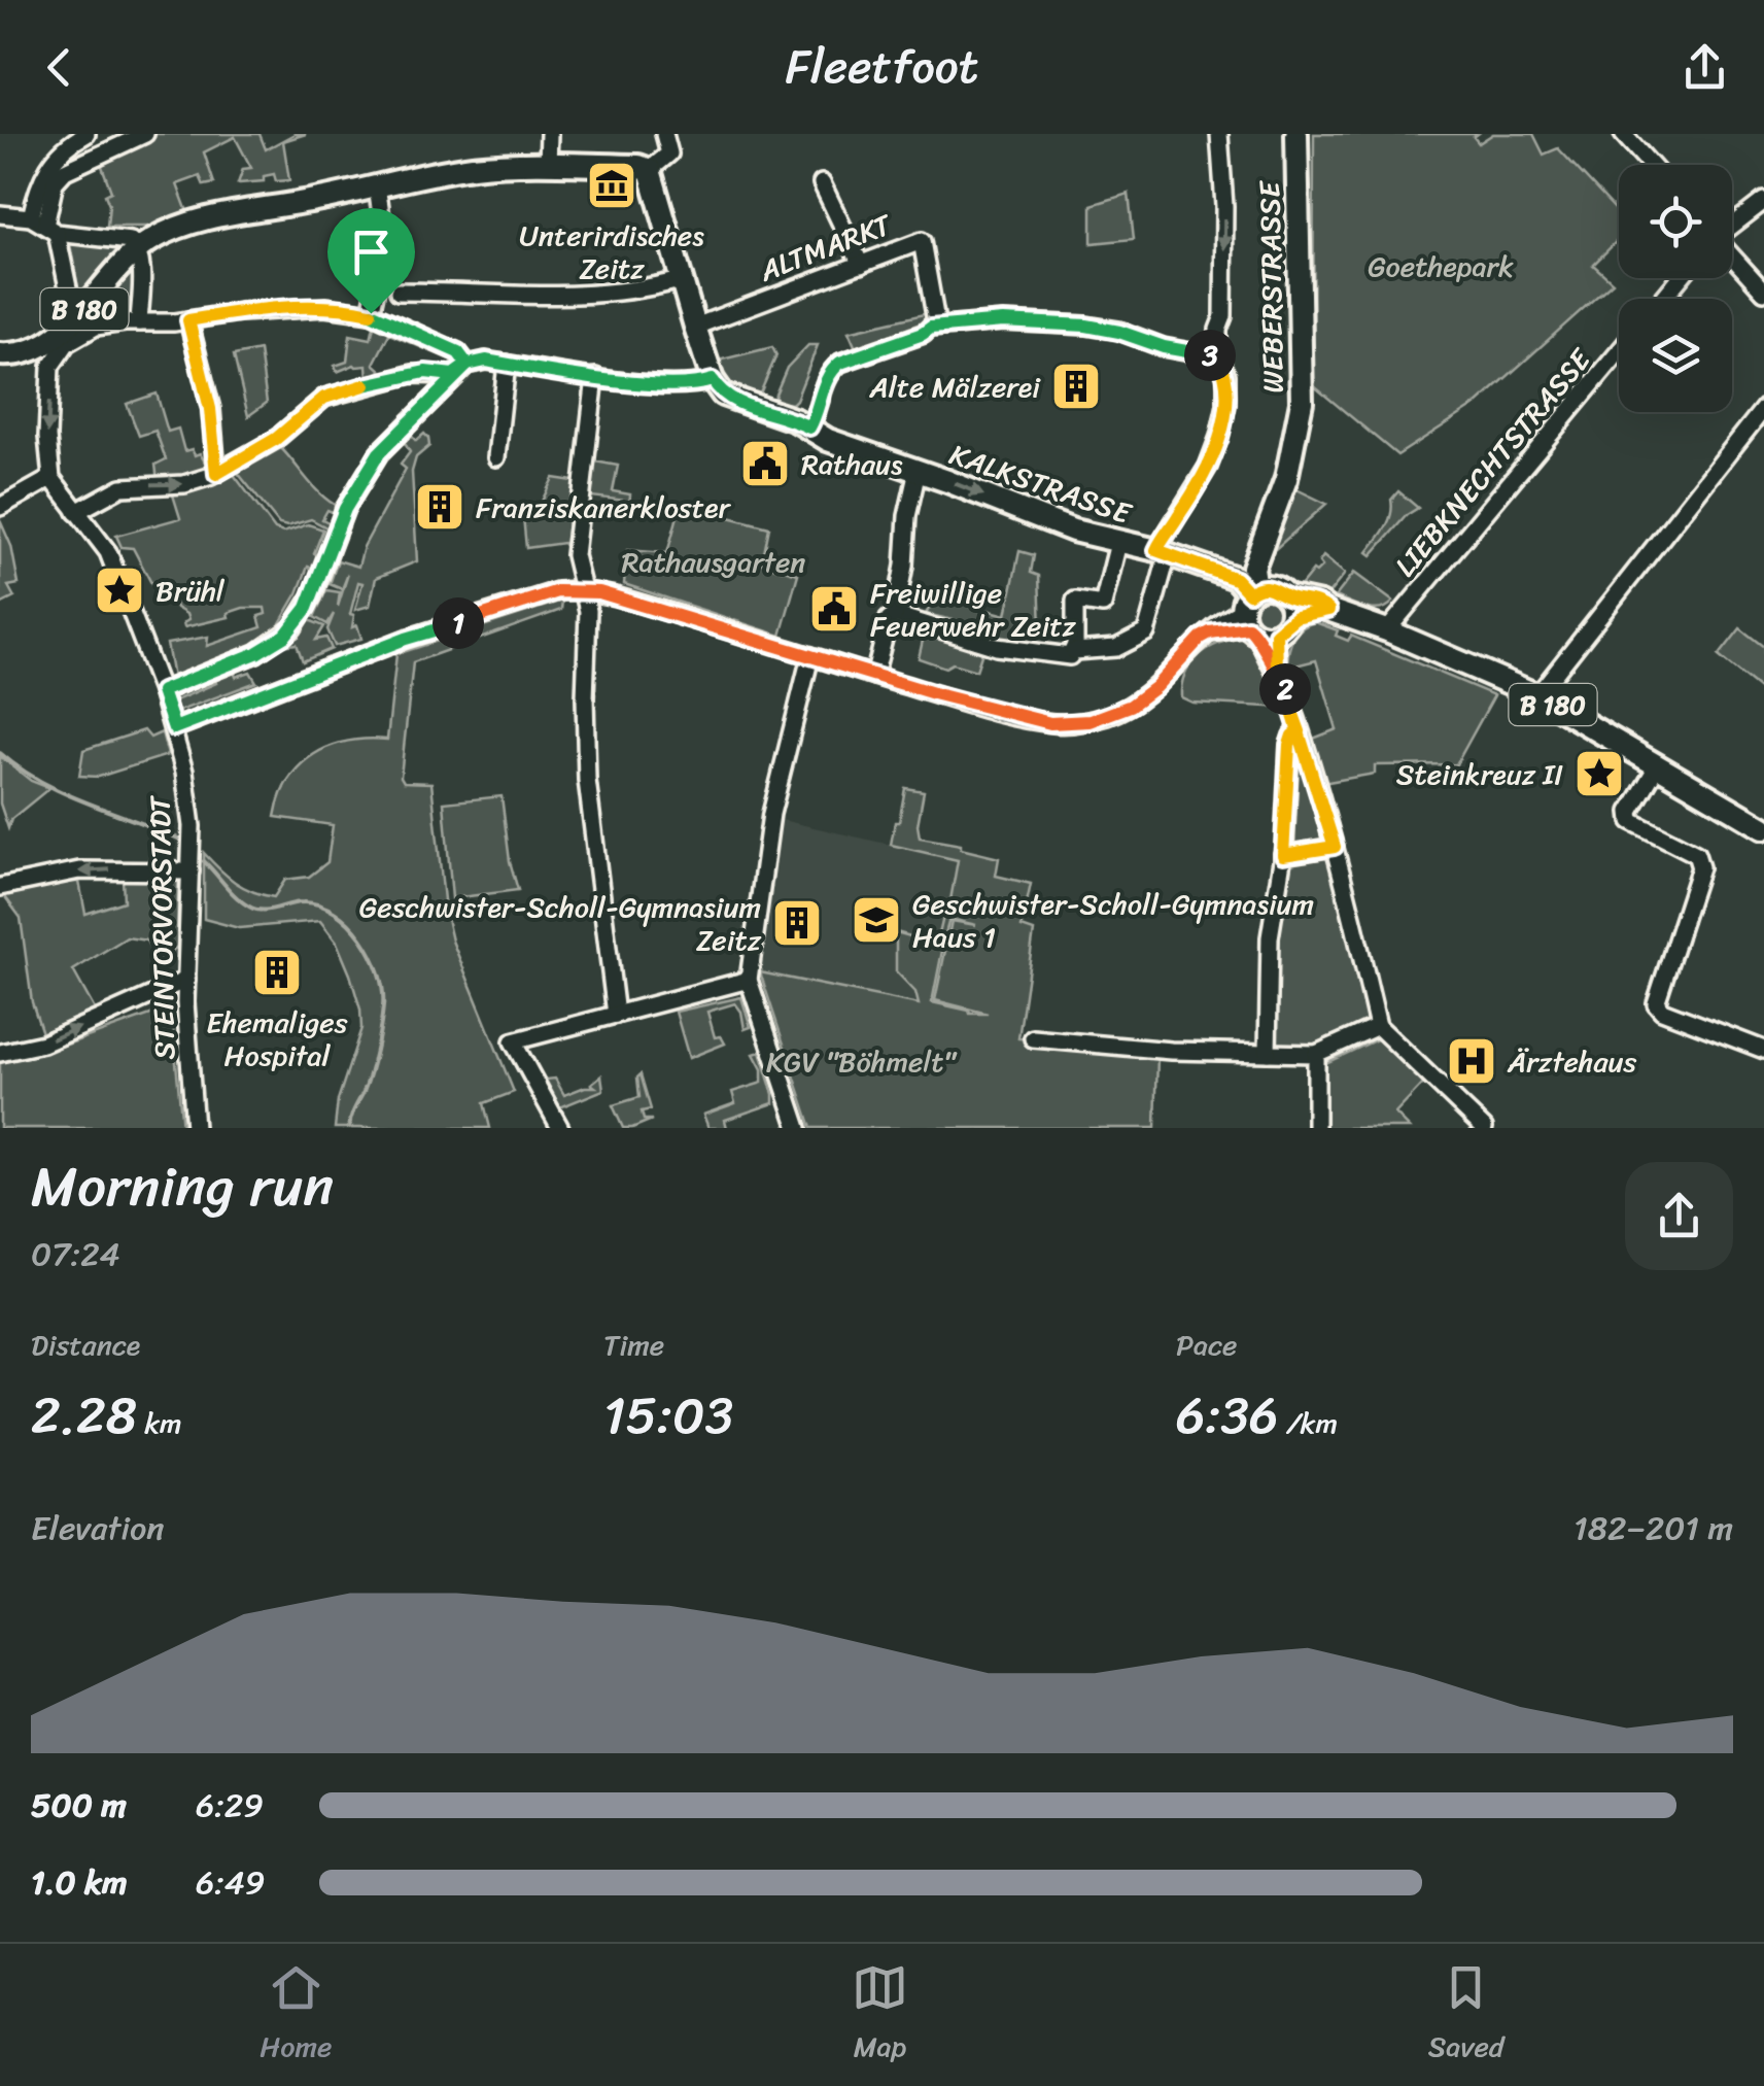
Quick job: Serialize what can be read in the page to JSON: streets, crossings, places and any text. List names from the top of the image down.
{
  "streets": {
    "main road": ["WEBERSTRASSE", "B 180", "KALKSTRASSE"],
    "street": ["ALTMARKT", "LIEBKNECHTSTRASSE", "STEINTORVORSTADT"]
  },
  "crossings": [
    ["WEBERSTRASSE", "B 180"],
    ["WEBERSTRASSE", "KALKSTRASSE"],
    ["B 180", "LIEBKNECHTSTRASSE"],
    ["B 180", "KALKSTRASSE"]
  ],
  "one_way": ["KALKSTRASSE"],
  "parks": ["Goethepark", "Rathausgarten", "KGV \"Böhmelt\""],
  "places": {
    "museum": ["Unterirdisches Zeitz"],
    "building": [
      "Alte Mälzerei",
      "Franziskanerkloster",
      "Geschwister-Scholl-Gymnasium Zeitz",
      "Ehemaliges Hospital"
    ],
    "public building": ["Rathaus", "Freiwillige Feuerwehr Zeitz"],
    "place": ["Brühl", "Steinkreuz II"],
    "school or university": ["Geschwister-Scholl-Gymnasium Haus 1"],
    "hospital": ["Ärztehaus"]
  },
  "page": {
    "header": "Fleetfoot",
    "pins": ["3", "1", "2"],
    "heading": ["Morning run", "07:24"],
    "stats": [
      ["Distance", "2.28 km"],
      ["Time", "15:03"],
      ["Pace", "6:36 /km"]
    ],
    "chart": ["Elevation", "182–201 m"],
    "list": [
      {
        "name": "500 m",
        "note": "6:29"
      },
      {
        "name": "1.0 km",
        "note": "6:49"
      }
    ],
    "tabs": ["Home", "Map", "Saved"]
  }
}
